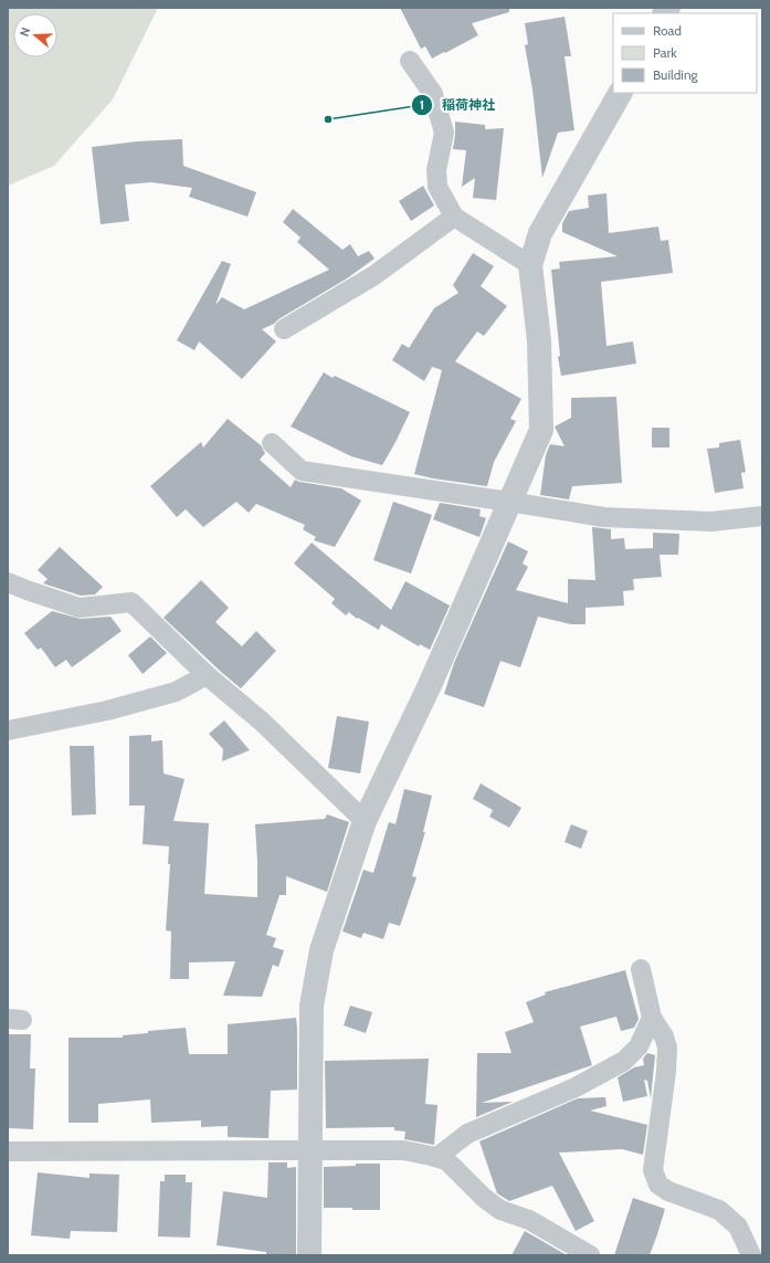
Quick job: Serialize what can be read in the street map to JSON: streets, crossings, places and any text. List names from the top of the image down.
{
  "places": ["稲荷神社"],
  "legend": ["Road", "Park", "Building"],
  "north": "left"
}
